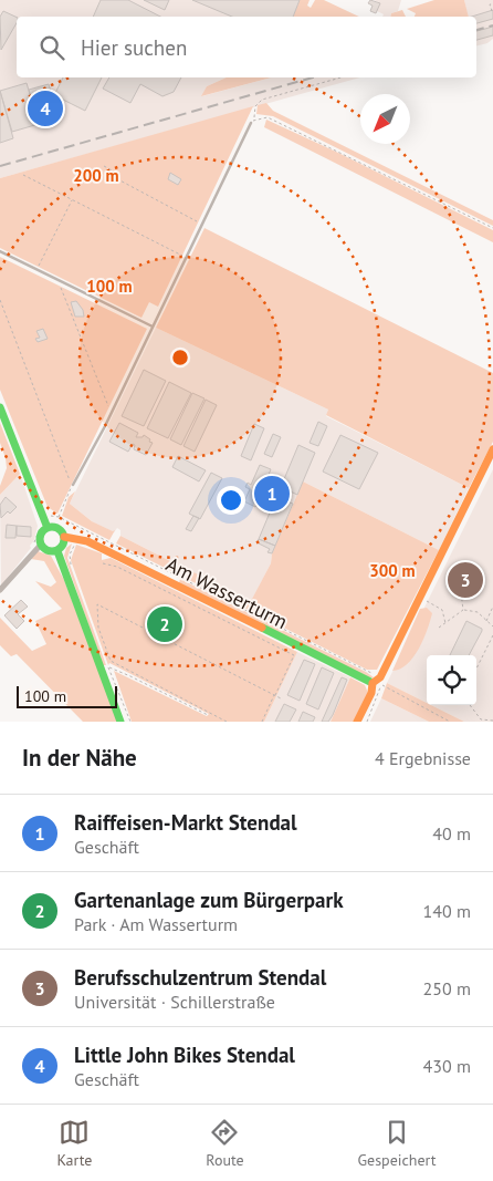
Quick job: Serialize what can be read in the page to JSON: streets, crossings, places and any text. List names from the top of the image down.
{
  "streets": {
    "street": ["Am Wasserturm"]
  },
  "scale_bar": "100 m",
  "north": "bottom left",
  "page": {
    "search": "Hier suchen",
    "pins": [
      "4",
      "1",
      "3",
      "2"
    ],
    "scale": "100 m",
    "heading": ["In der Nähe", "4 Ergebnisse"],
    "list": [
      {
        "mark": "1",
        "name": "Raiffeisen-Markt Stendal",
        "note": "Geschäft",
        "value": "40 m"
      },
      {
        "mark": "2",
        "name": "Gartenanlage zum Bürgerpark",
        "note": "Park · Am Wasserturm",
        "value": "140 m"
      },
      {
        "mark": "3",
        "name": "Berufsschulzentrum Stendal",
        "note": "Universität · Schillerstraße",
        "value": "250 m"
      },
      {
        "mark": "4",
        "name": "Little John Bikes Stendal",
        "note": "Geschäft",
        "value": "430 m"
      }
    ],
    "nav": ["Karte", "Route", "Gespeichert"]
  },
  "rings": ["200 m", "100 m", "300 m"]
}
